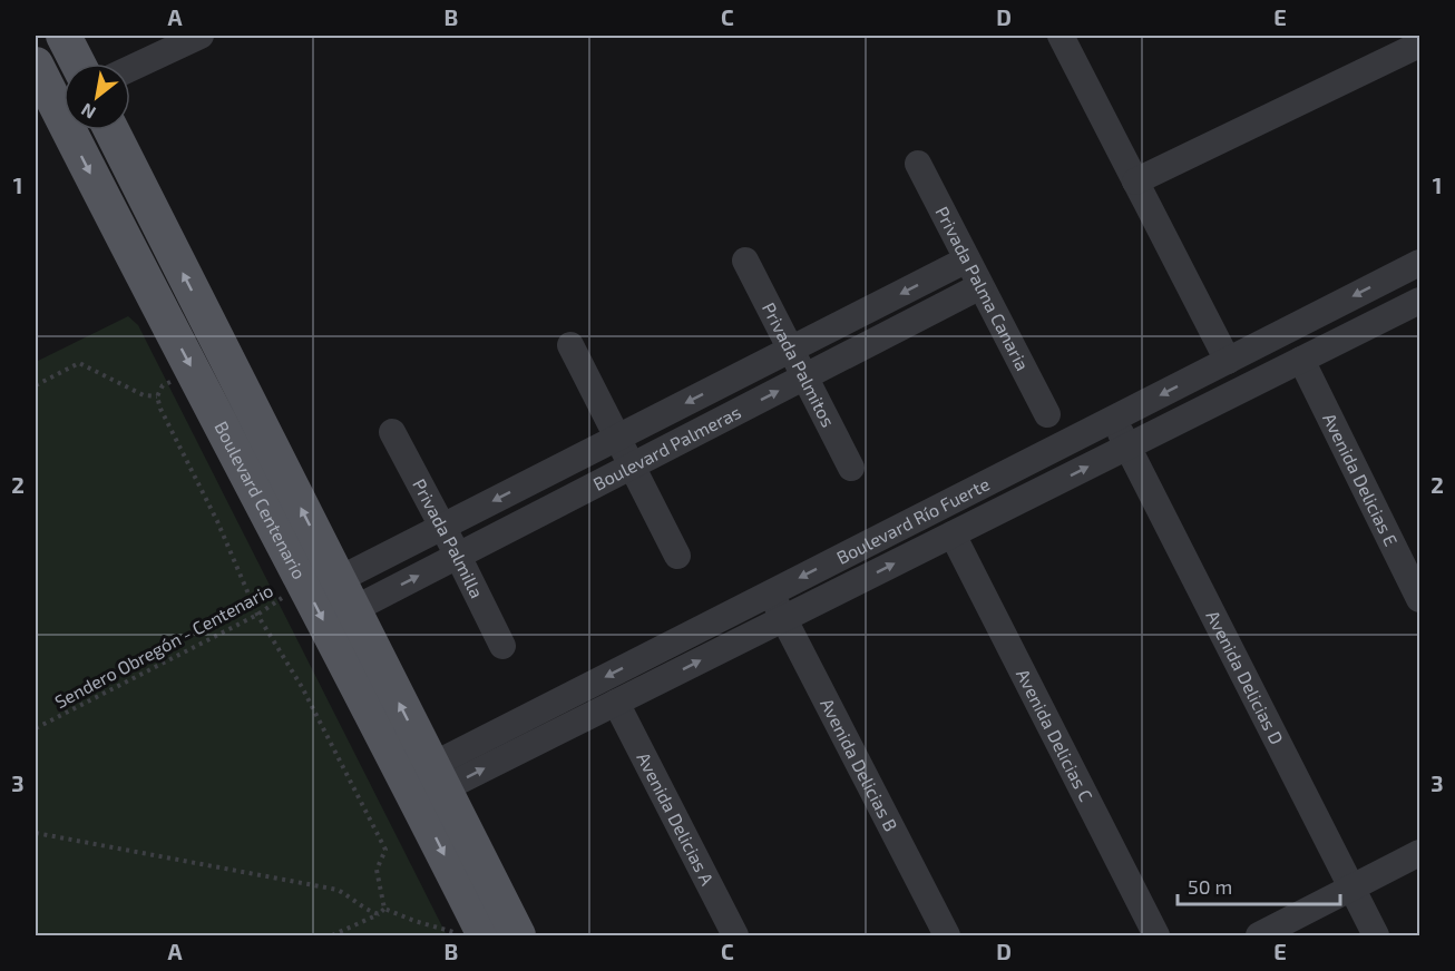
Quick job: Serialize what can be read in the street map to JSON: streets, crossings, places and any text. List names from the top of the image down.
{
  "streets": {
    "main road": ["Boulevard Centenario"],
    "street": [
      "Privada Palma Canaria",
      "Privada Palmitos",
      "Boulevard Palmeras",
      "Avenida Delicias E",
      "Boulevard Río Fuerte",
      "Privada Palmilla",
      "Avenida Delicias D",
      "Avenida Delicias C",
      "Avenida Delicias B",
      "Avenida Delicias A"
    ],
    "path": ["Sendero Obregón - Centenario"]
  },
  "crossings": [
    ["Privada Palma Canaria", "Boulevard Palmeras"],
    ["Privada Palmitos", "Boulevard Palmeras"],
    ["Boulevard Palmeras", "Boulevard Centenario"],
    ["Boulevard Palmeras", "Privada Palmilla"],
    ["Boulevard Palmeras", "Sendero Obregón - Centenario"],
    ["Avenida Delicias E", "Boulevard Río Fuerte"],
    ["Boulevard Centenario", "Boulevard Río Fuerte"],
    ["Boulevard Centenario", "Sendero Obregón - Centenario"],
    ["Boulevard Río Fuerte", "Avenida Delicias D"],
    ["Boulevard Río Fuerte", "Avenida Delicias C"],
    ["Boulevard Río Fuerte", "Avenida Delicias B"],
    ["Boulevard Río Fuerte", "Avenida Delicias A"]
  ],
  "scale_bar": "50 m",
  "north": "bottom left",
  "grid": {
    "columns": [
      "A",
      "B",
      "C",
      "D",
      "E"
    ],
    "rows": ["1", "2", "3"]
  }
}
